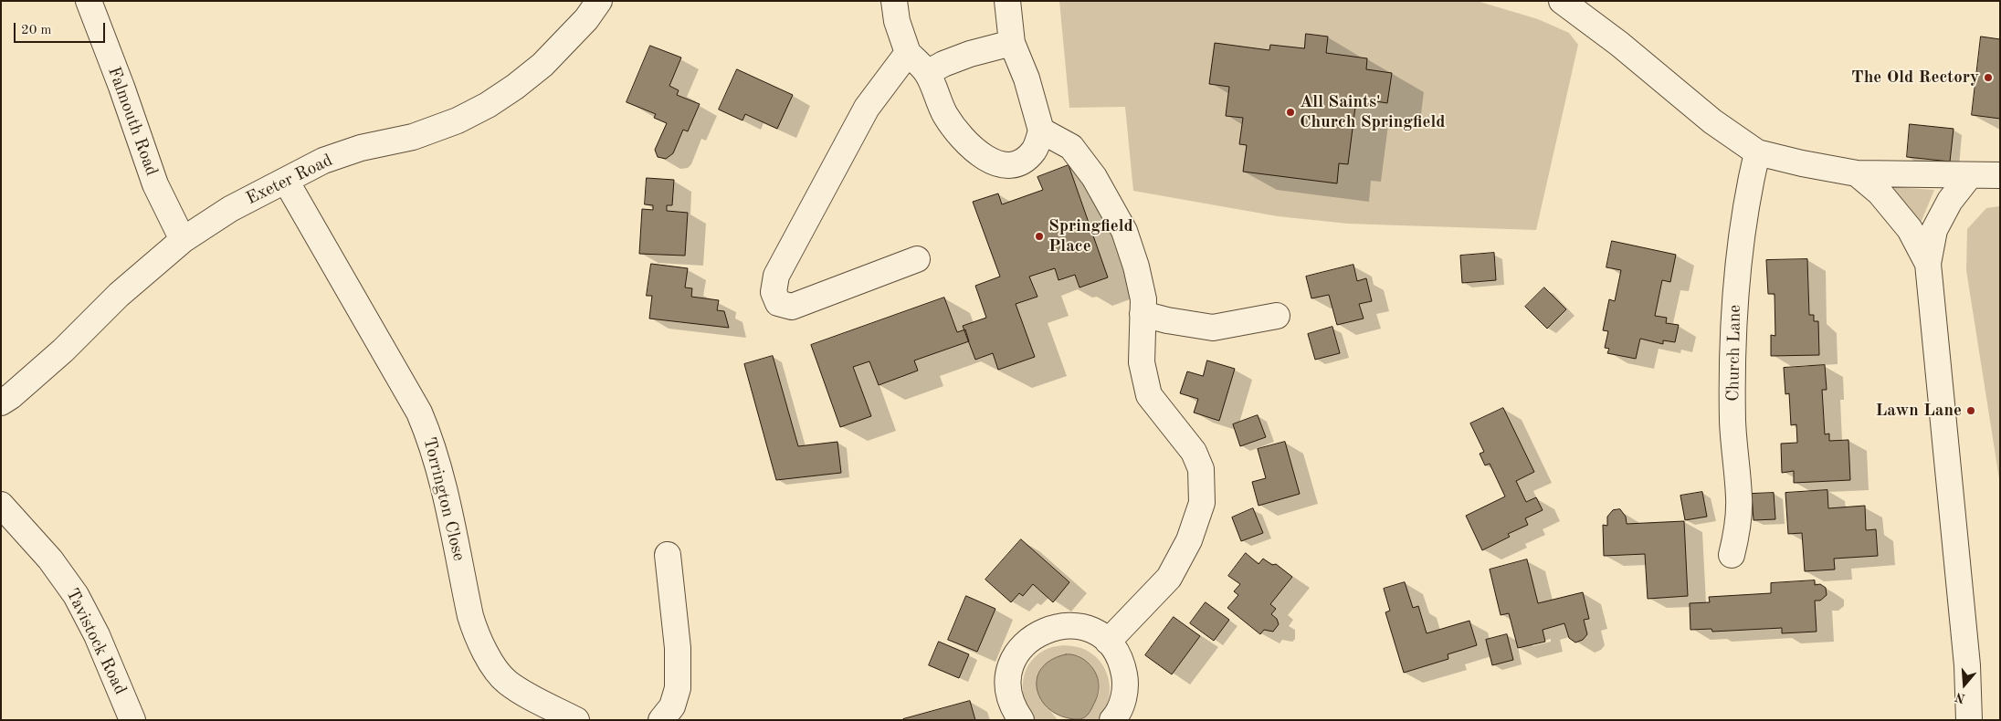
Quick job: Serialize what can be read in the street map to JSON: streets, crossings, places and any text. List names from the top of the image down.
{
  "streets": {
    "street": [
      "Falmouth Road",
      "Exeter Road",
      "Church Lane",
      "Torrington Close",
      "Tavistock Road"
    ]
  },
  "crossings": [
    ["Falmouth Road", "Exeter Road"],
    ["Exeter Road", "Torrington Close"]
  ],
  "places": [
    "The Old Rectory",
    "All Saints' Church Springfield",
    "Springfield Place",
    "Lawn Lane"
  ],
  "scale_bar": "20 m",
  "north": "bottom"
}
